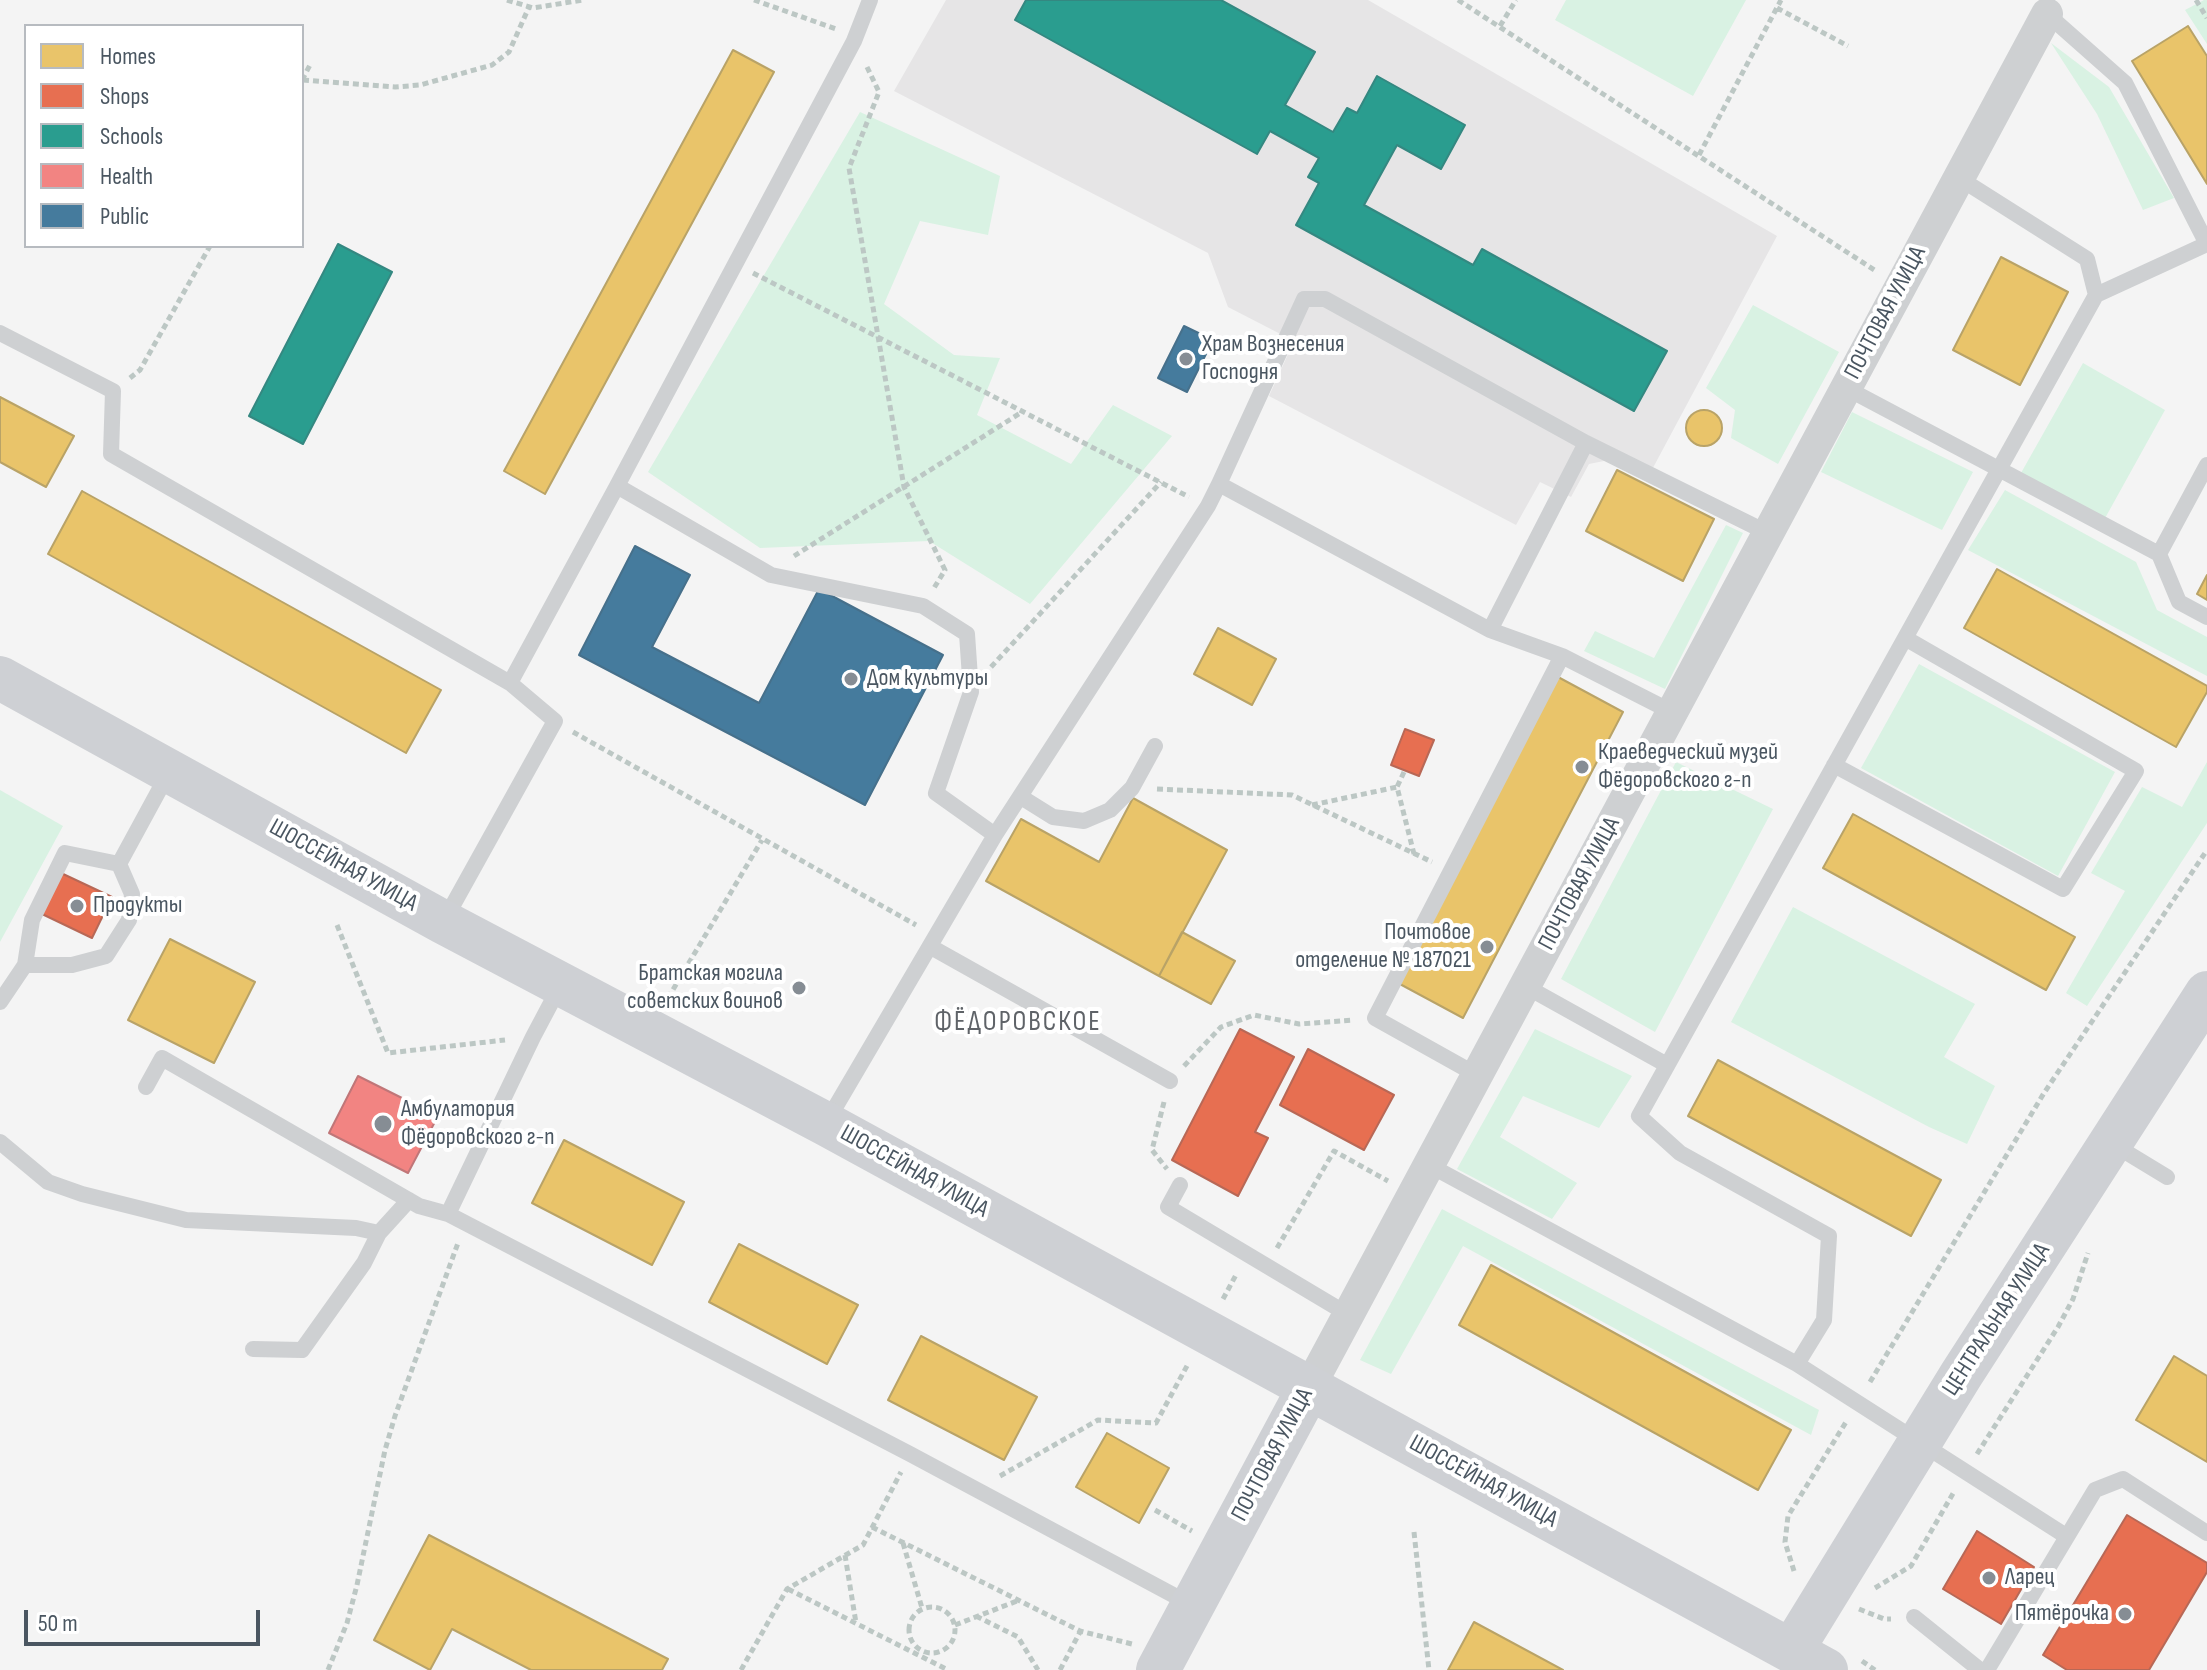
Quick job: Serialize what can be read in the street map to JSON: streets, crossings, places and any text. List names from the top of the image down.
{
  "streets": {
    "main road": ["ПОЧТОВАЯ УЛИЦА", "ШОССЕЙНАЯ УЛИЦА", "ЦЕНТРАЛЬНАЯ УЛИЦА"]
  },
  "crossings": [
    ["ПОЧТОВАЯ УЛИЦА", "ШОССЕЙНАЯ УЛИЦА"],
    ["ШОССЕЙНАЯ УЛИЦА", "ЦЕНТРАЛЬНАЯ УЛИЦА"]
  ],
  "districts": ["ФЁДОРОВСКОЕ"],
  "places": [
    "Храм Вознесения Господня",
    "Дом культуры",
    "Краеведческий музей Фёдоровского г-п",
    "Продукты",
    "Почтовое отделение № 187021",
    "Братская могила советских воинов",
    "Амбулатория Фёдоровского г-п",
    "Ларец",
    "Пятёрочка"
  ],
  "legend": [
    "Homes",
    "Shops",
    "Schools",
    "Health",
    "Public"
  ],
  "scale_bar": "50 m"
}
